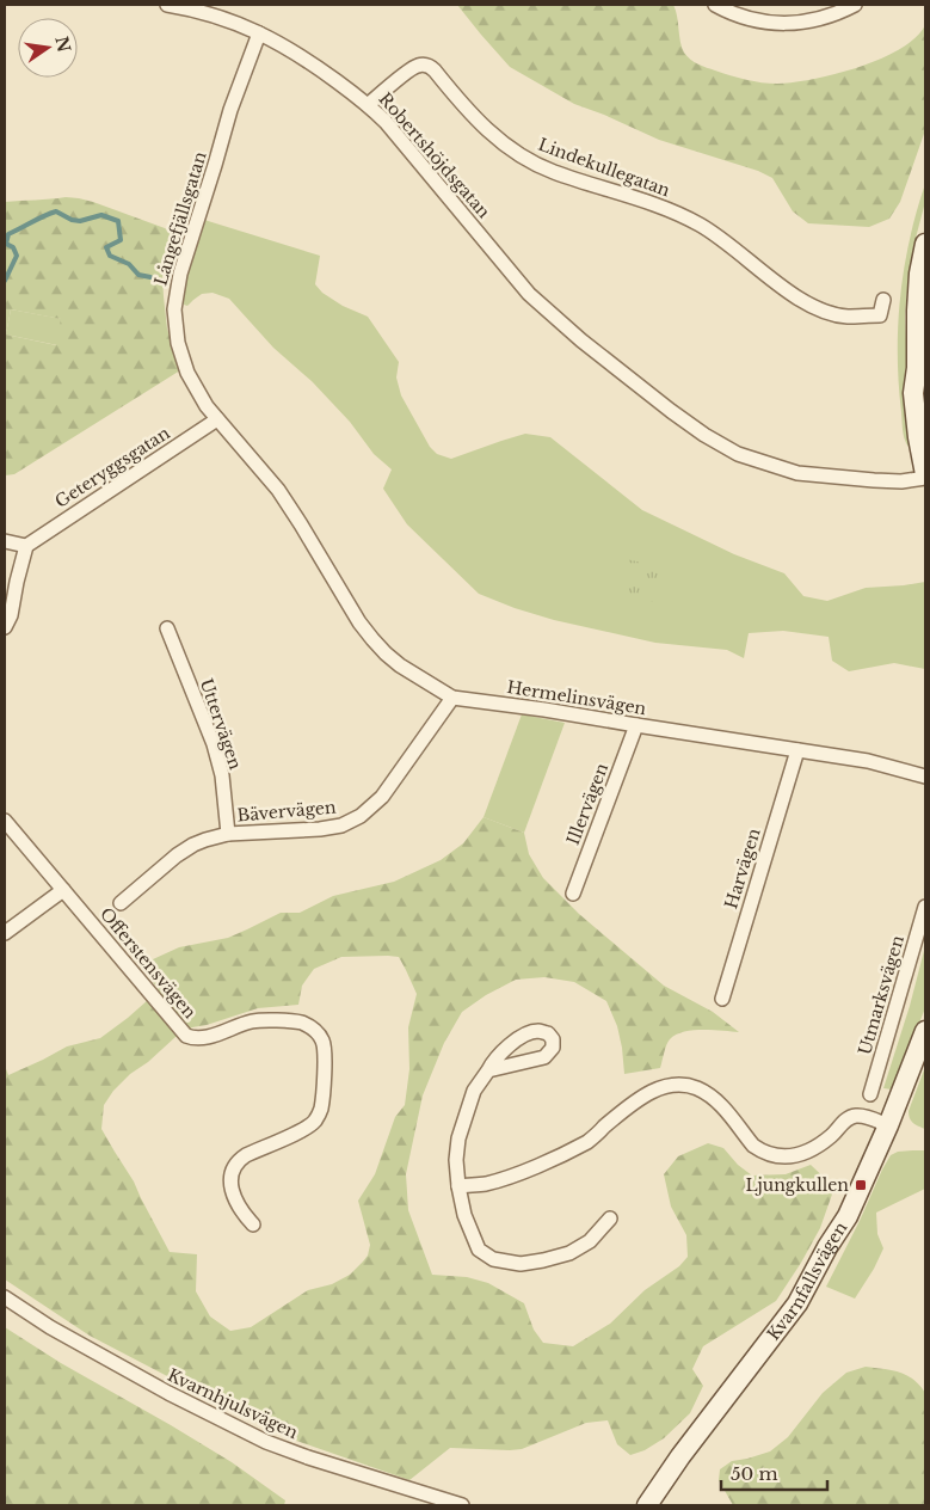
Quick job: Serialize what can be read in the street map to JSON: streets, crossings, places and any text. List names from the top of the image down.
{
  "streets": {
    "street": [
      "Robertshöjdsgatan",
      "Lindekullegatan",
      "Långefjällsgatan",
      "Geteryggsgatan",
      "Hermelinsvägen",
      "Uttervägen",
      "Illervägen",
      "Bävervägen",
      "Harvägen",
      "Offerstensvägen",
      "Utmarksvägen",
      "Kvarnfallsvägen",
      "Kvarnhjulsvägen"
    ]
  },
  "crossings": [
    ["Robertshöjdsgatan", "Lindekullegatan"],
    ["Robertshöjdsgatan", "Långefjällsgatan"],
    ["Långefjällsgatan", "Geteryggsgatan"],
    ["Långefjällsgatan", "Hermelinsvägen"],
    ["Hermelinsvägen", "Illervägen"],
    ["Hermelinsvägen", "Bävervägen"],
    ["Hermelinsvägen", "Harvägen"],
    ["Uttervägen", "Bävervägen"]
  ],
  "places": {
    "transit": ["Ljungkullen"]
  },
  "scale_bar": "50 m",
  "north": "right"
}
